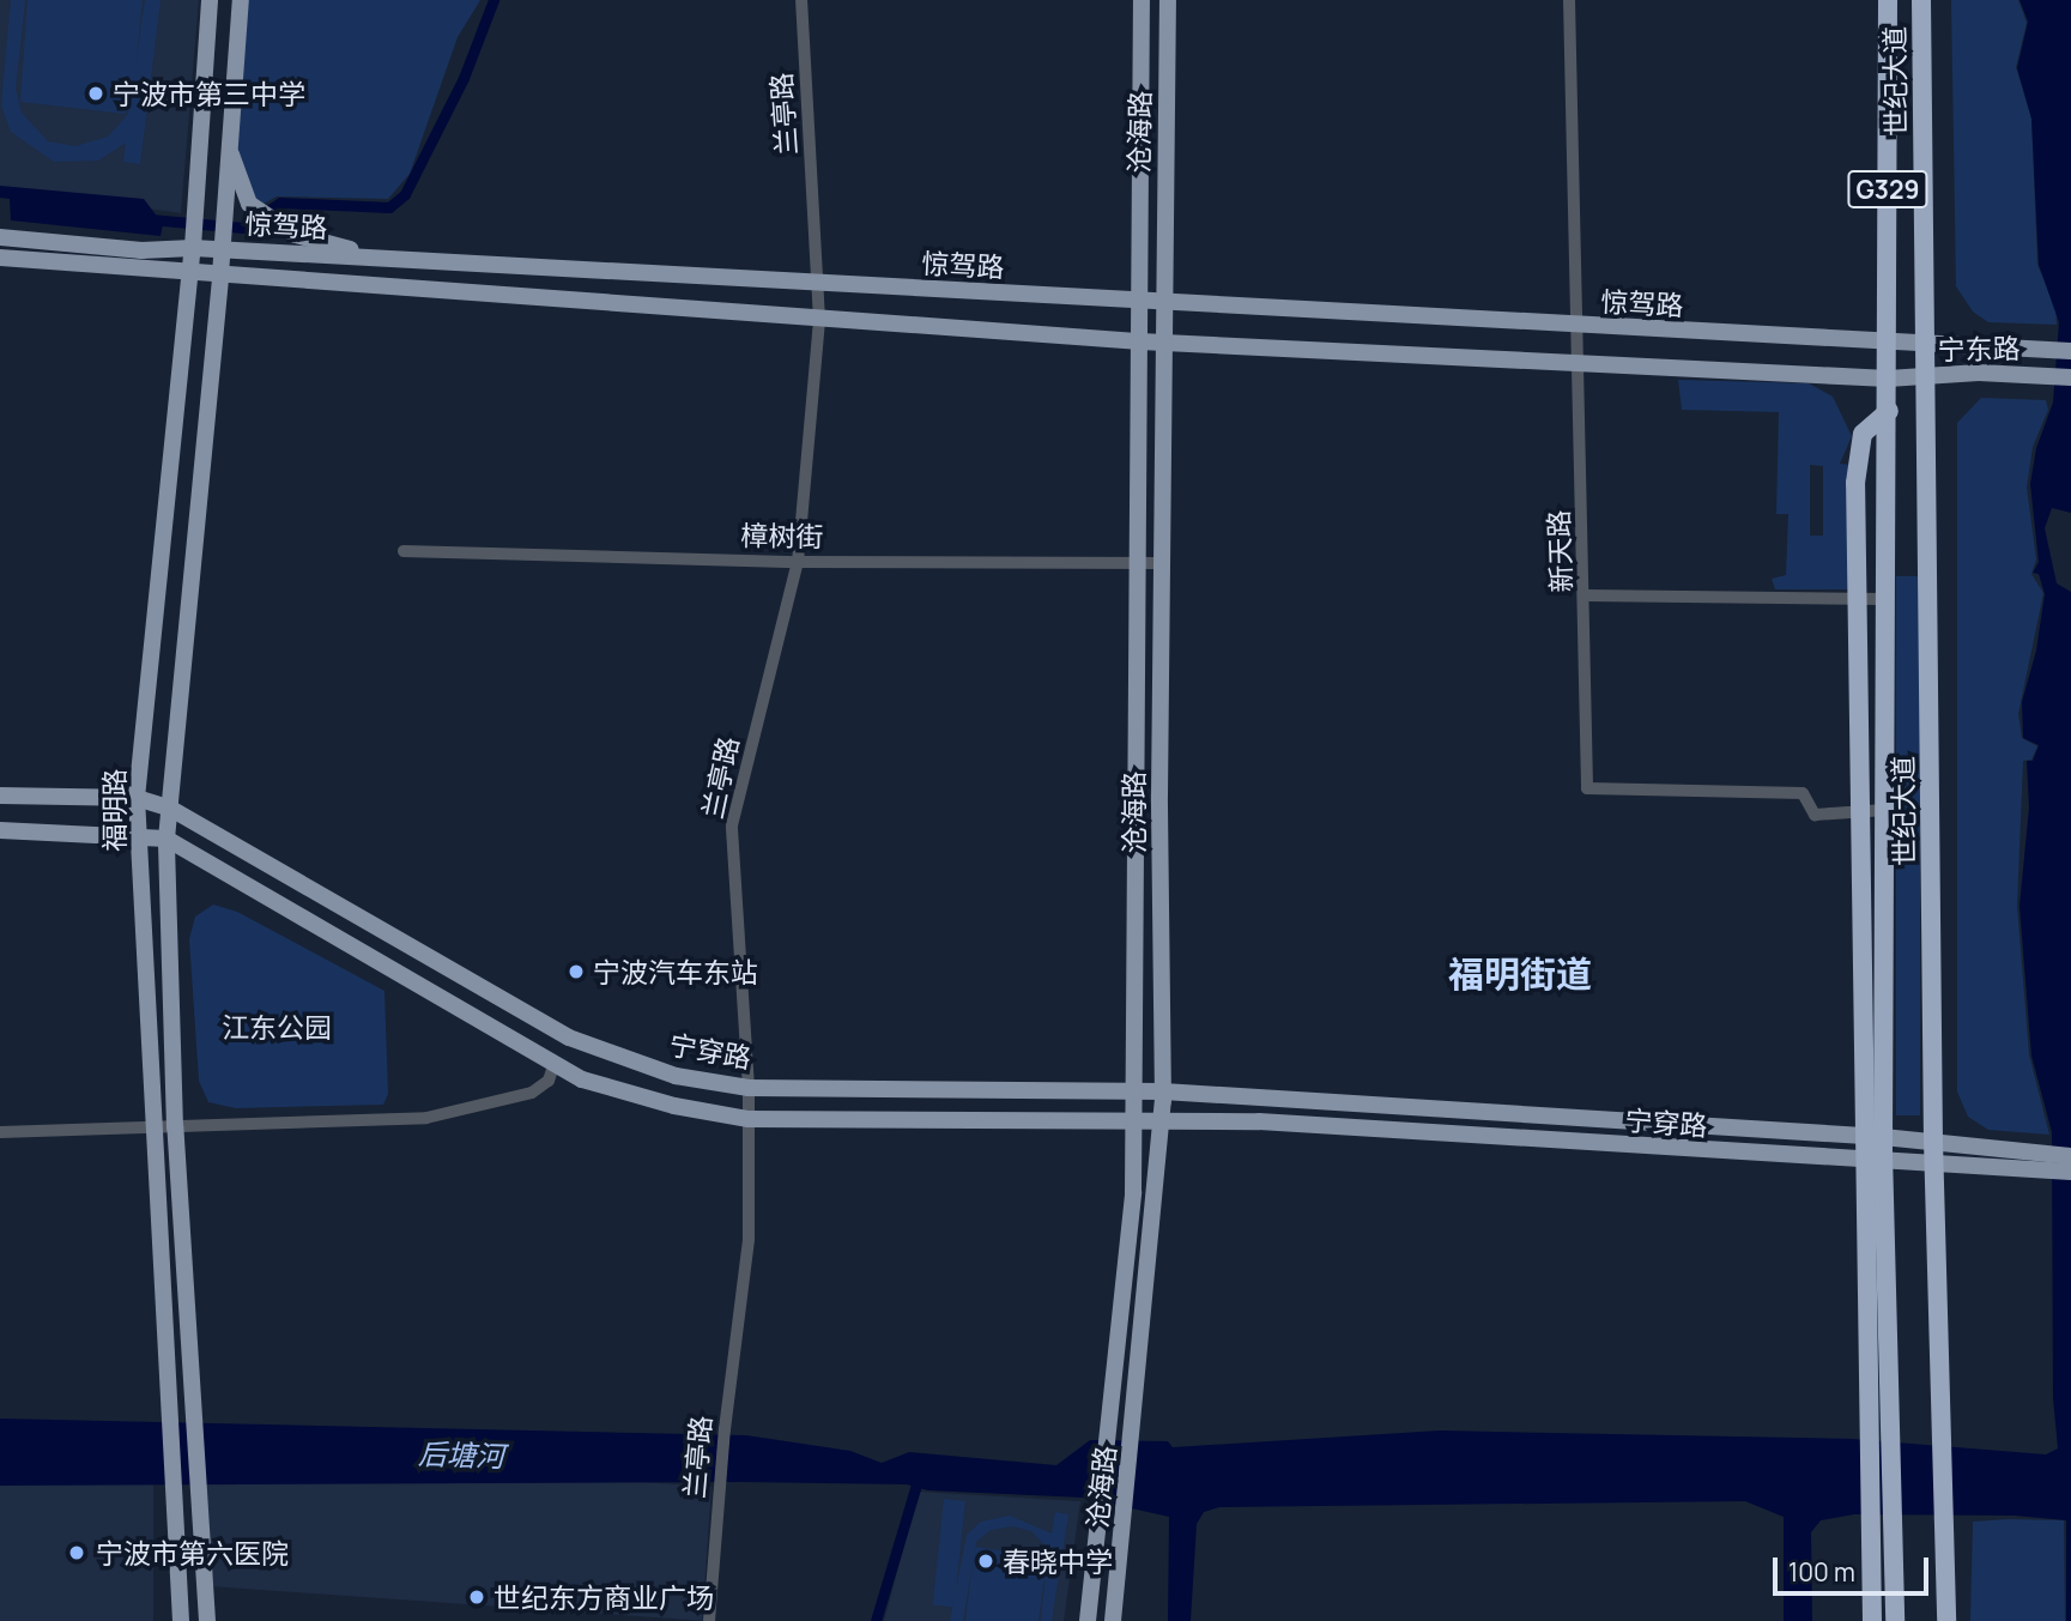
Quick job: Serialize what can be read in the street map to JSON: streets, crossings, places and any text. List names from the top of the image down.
{
  "streets": {
    "highway": ["世纪大道", "G329"],
    "main road": [
      "沧海路",
      "惊驾路",
      "宁东路",
      "福明路",
      "宁穿路"
    ],
    "street": ["兰亭路", "樟树街", "新天路"]
  },
  "crossings": [
    ["世纪大道", "惊驾路"],
    ["世纪大道", "宁东路"],
    ["世纪大道", "新天路"],
    ["世纪大道", "宁穿路"],
    ["兰亭路", "惊驾路"],
    ["兰亭路", "樟树街"],
    ["兰亭路", "宁穿路"],
    ["沧海路", "惊驾路"],
    ["沧海路", "樟树街"],
    ["沧海路", "宁穿路"],
    ["惊驾路", "宁东路"],
    ["惊驾路", "新天路"],
    ["惊驾路", "福明路"],
    ["福明路", "宁穿路"]
  ],
  "districts": ["福明街道"],
  "water": ["后塘河"],
  "parks": ["江东公园"],
  "places": [
    "宁波市第三中学",
    "宁波汽车东站",
    "宁波市第六医院",
    "春晓中学",
    "世纪东方商业广场"
  ],
  "scale_bar": "100 m"
}
